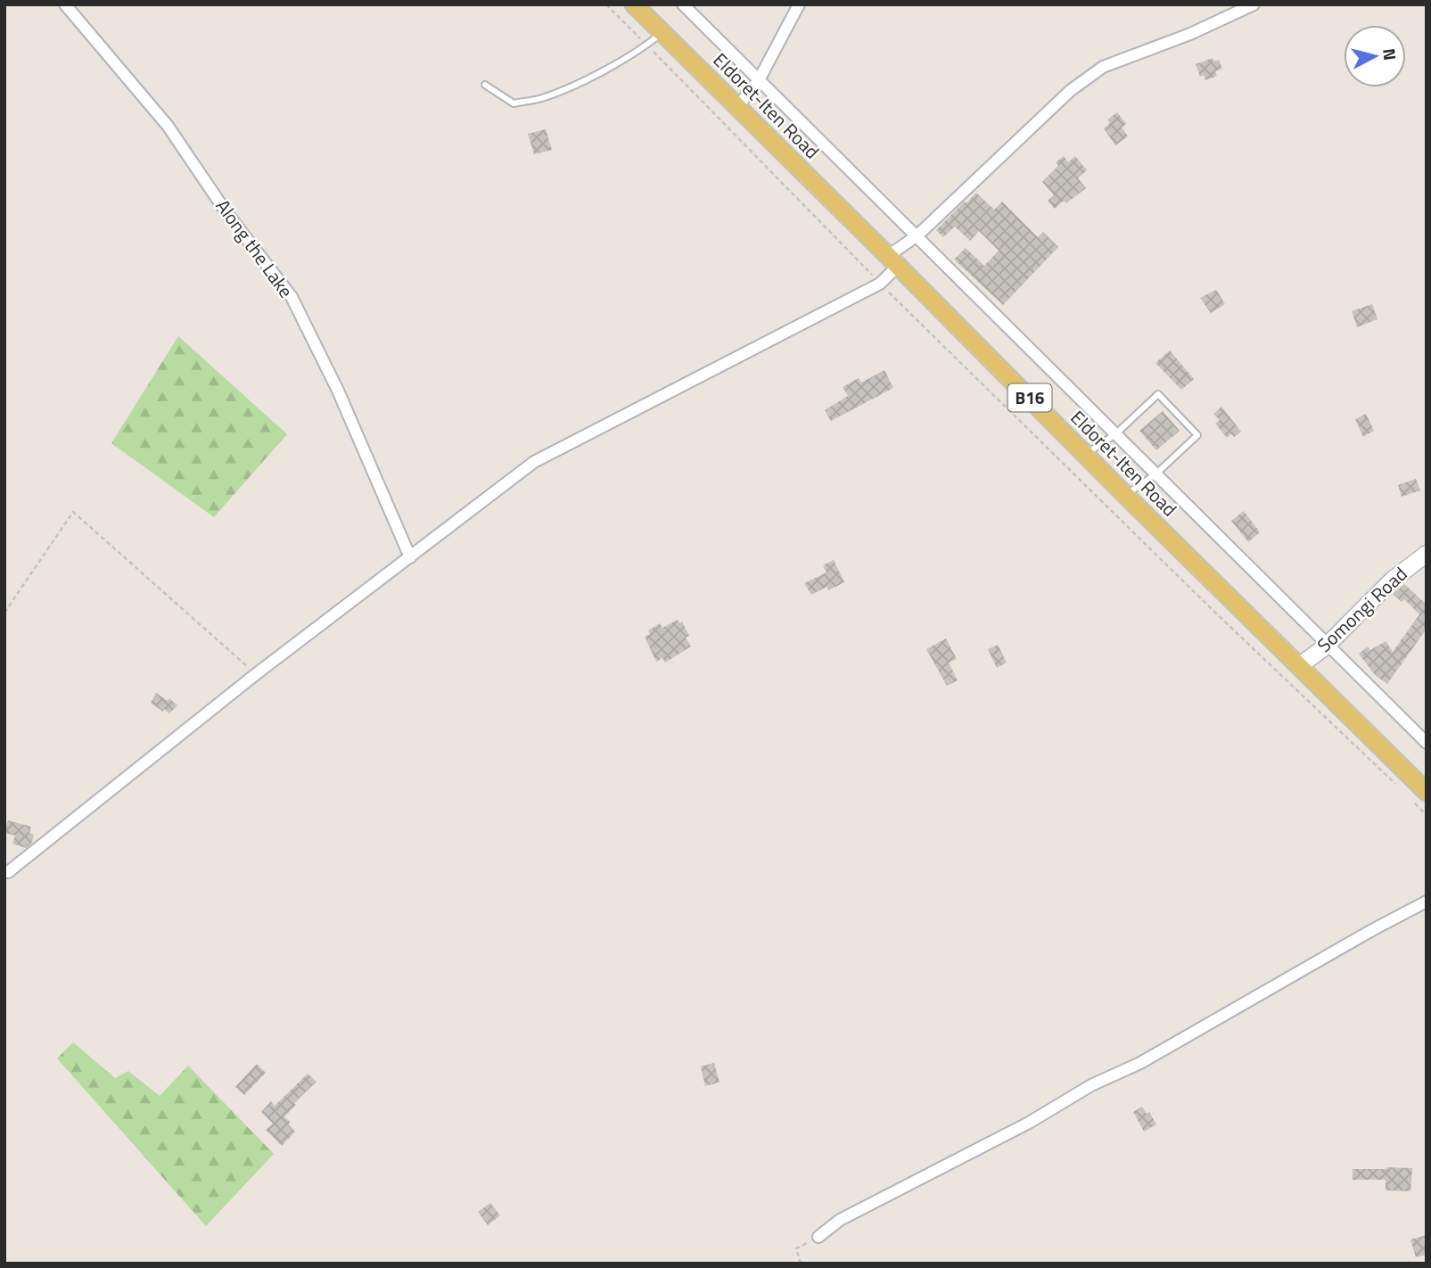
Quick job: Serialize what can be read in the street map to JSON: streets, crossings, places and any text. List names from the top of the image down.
{
  "streets": {
    "main road": ["Eldoret-Iten Road", "B16"],
    "street": ["Along the Lake", "Somongi Road"]
  },
  "crossings": [
    ["Eldoret-Iten Road", "Somongi Road"]
  ],
  "north": "right"
}
